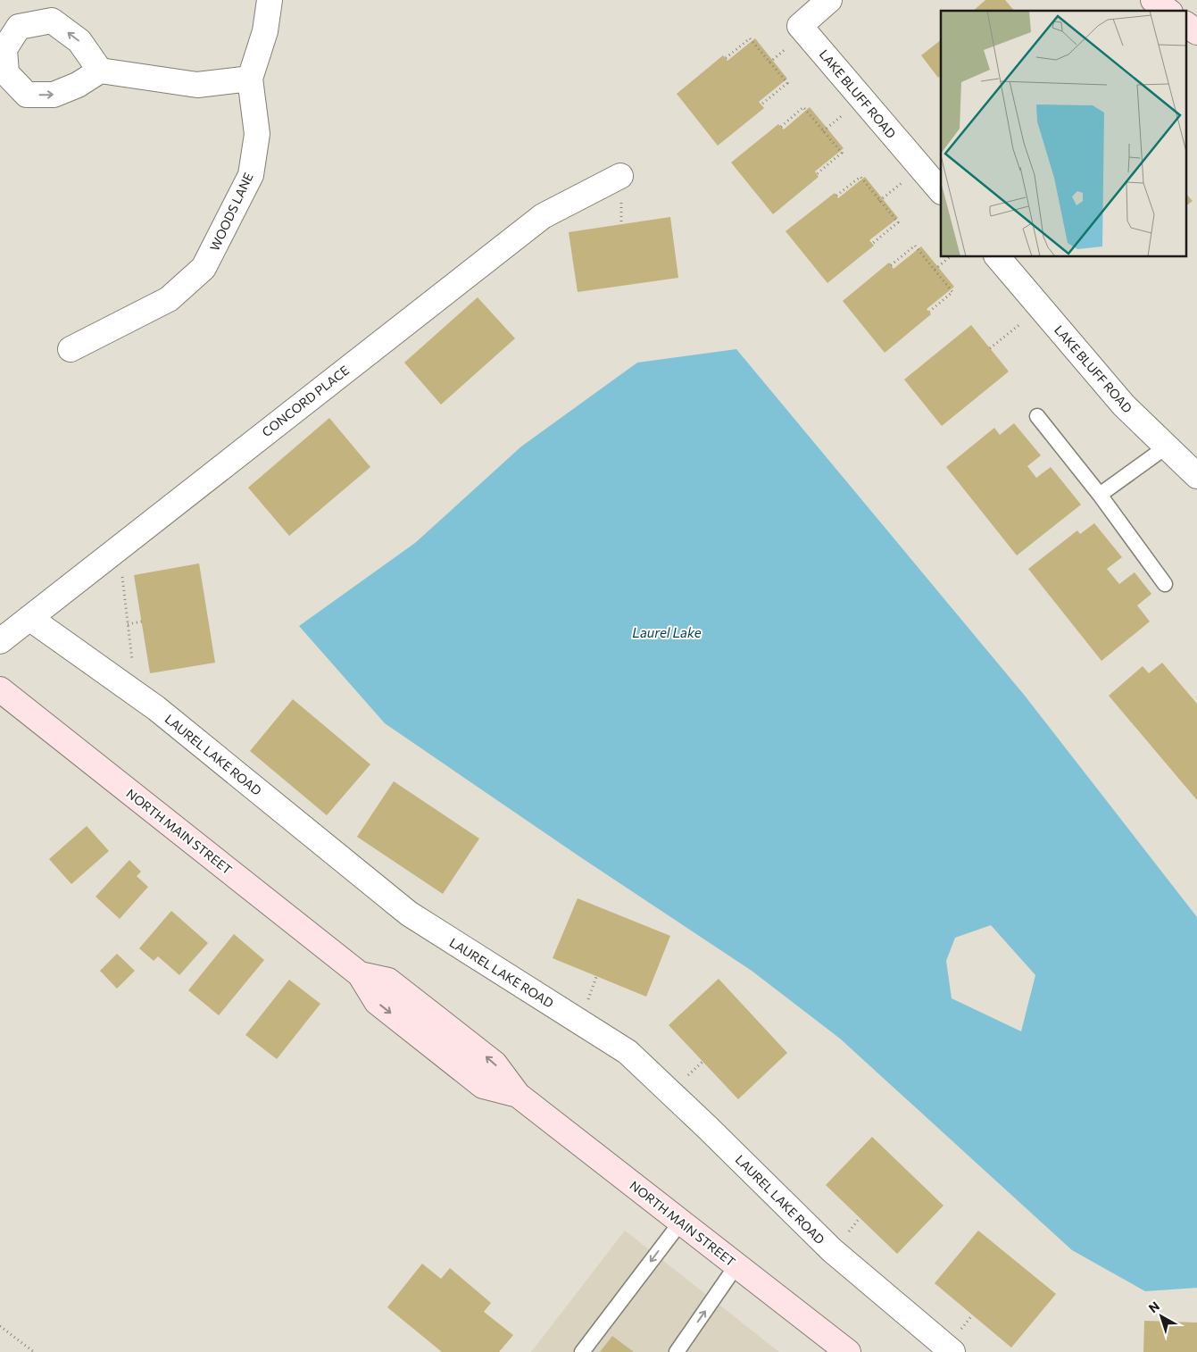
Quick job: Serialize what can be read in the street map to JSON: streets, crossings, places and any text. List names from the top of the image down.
{
  "streets": {
    "main road": ["NORTH MAIN STREET"],
    "street": [
      "LAKE BLUFF ROAD",
      "WOODS LANE",
      "CONCORD PLACE",
      "LAUREL LAKE ROAD"
    ]
  },
  "crossings": [
    ["CONCORD PLACE", "LAUREL LAKE ROAD"]
  ],
  "water": ["Laurel Lake"],
  "north": "top left"
}
